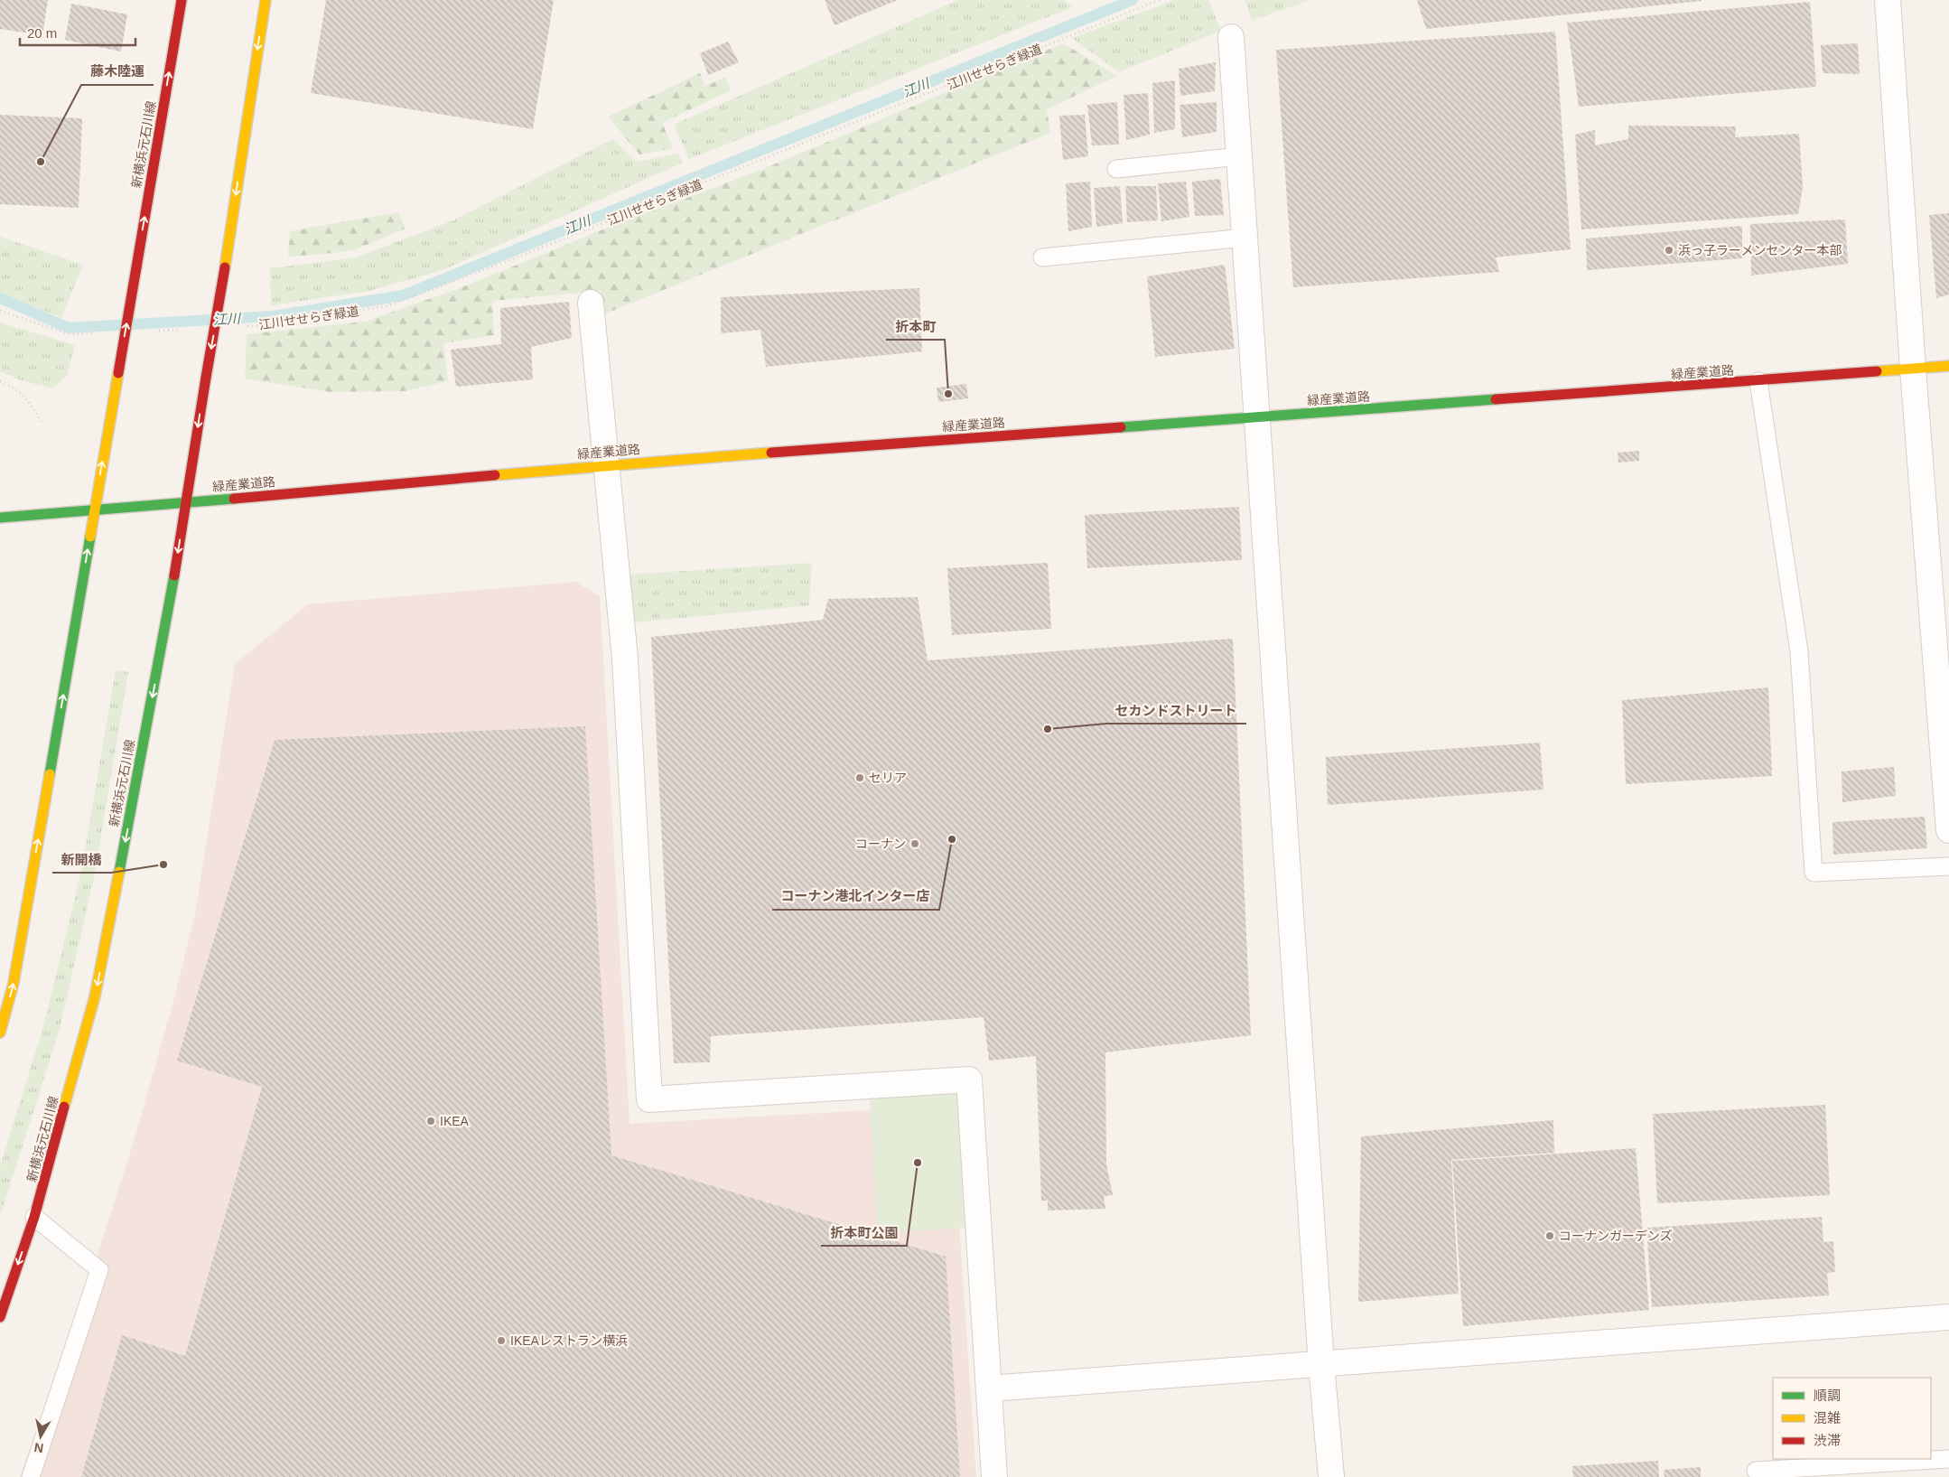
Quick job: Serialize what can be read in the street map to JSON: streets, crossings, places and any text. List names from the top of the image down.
{
  "streets": {
    "street": ["新横浜元石川線", "緑産業道路"],
    "path": ["江川せせらぎ緑道"]
  },
  "crossings": [
    ["新横浜元石川線", "緑産業道路"]
  ],
  "water": ["江川"],
  "places": [
    "藤木陸運",
    "浜っ子ラーメンセンター本部",
    "折本町",
    "セカンドストリート",
    "セリア",
    "コーナン港北インター店",
    "コーナン",
    "新開橋",
    "IKEA",
    "折本町公園",
    "コーナンガーデンズ",
    "IKEAレストラン横浜"
  ],
  "legend": ["順調", "混雑", "渋滞"],
  "scale_bar": "20 m",
  "north": "bottom"
}
